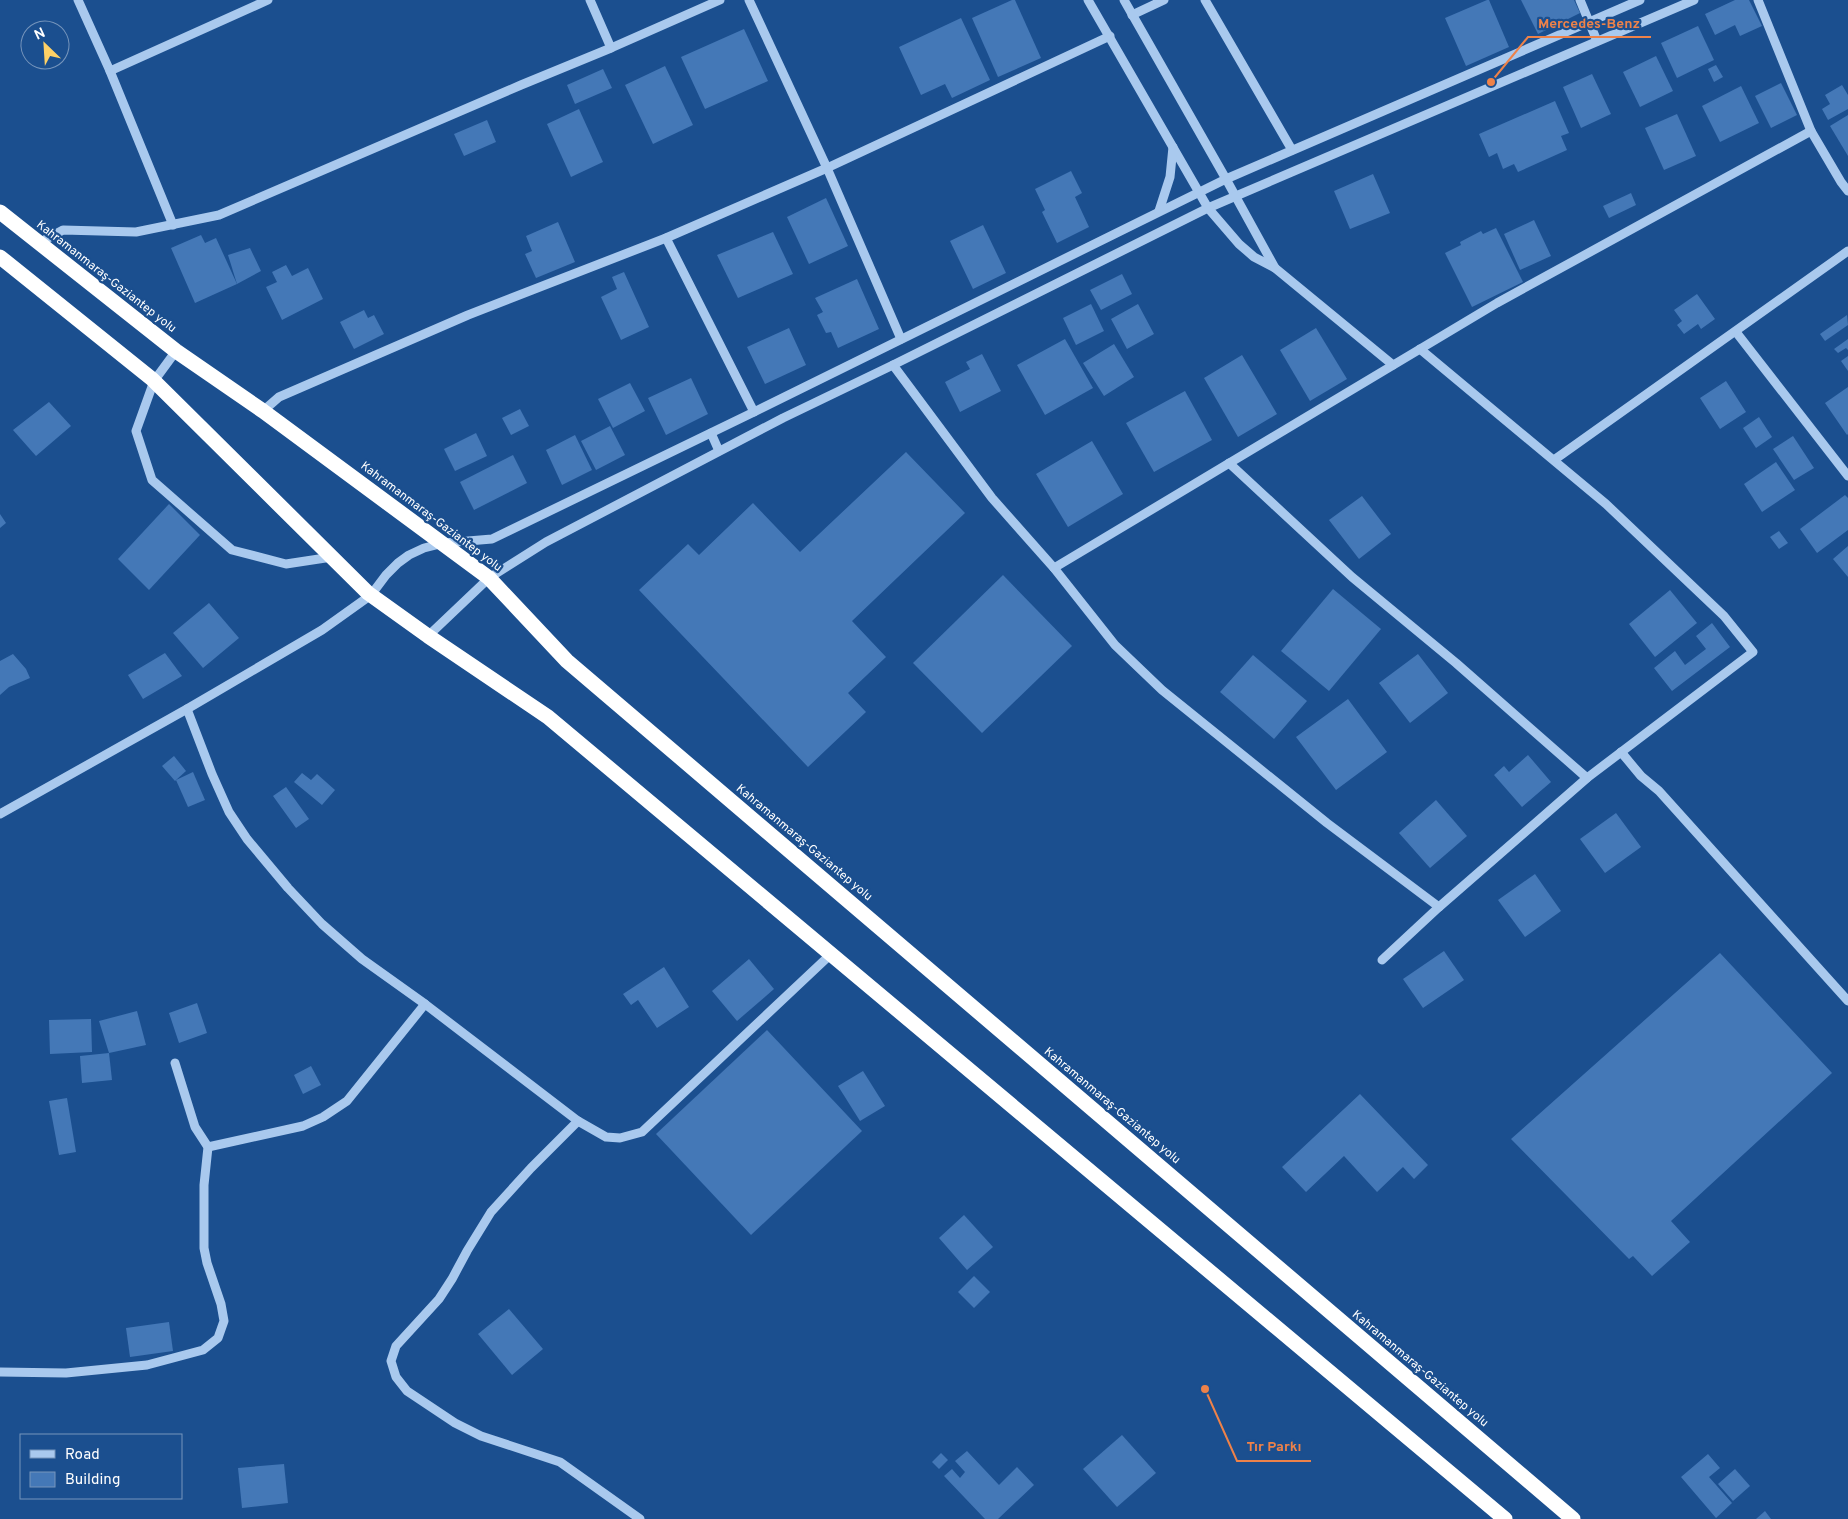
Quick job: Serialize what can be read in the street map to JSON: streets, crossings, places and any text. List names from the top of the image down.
{
  "streets": {
    "highway": ["Kahramanmaraş-Gaziantep yolu"]
  },
  "places": ["Mercedes-Benz", "Tır Parkı"],
  "legend": ["Road", "Building"],
  "north": "top left"
}
